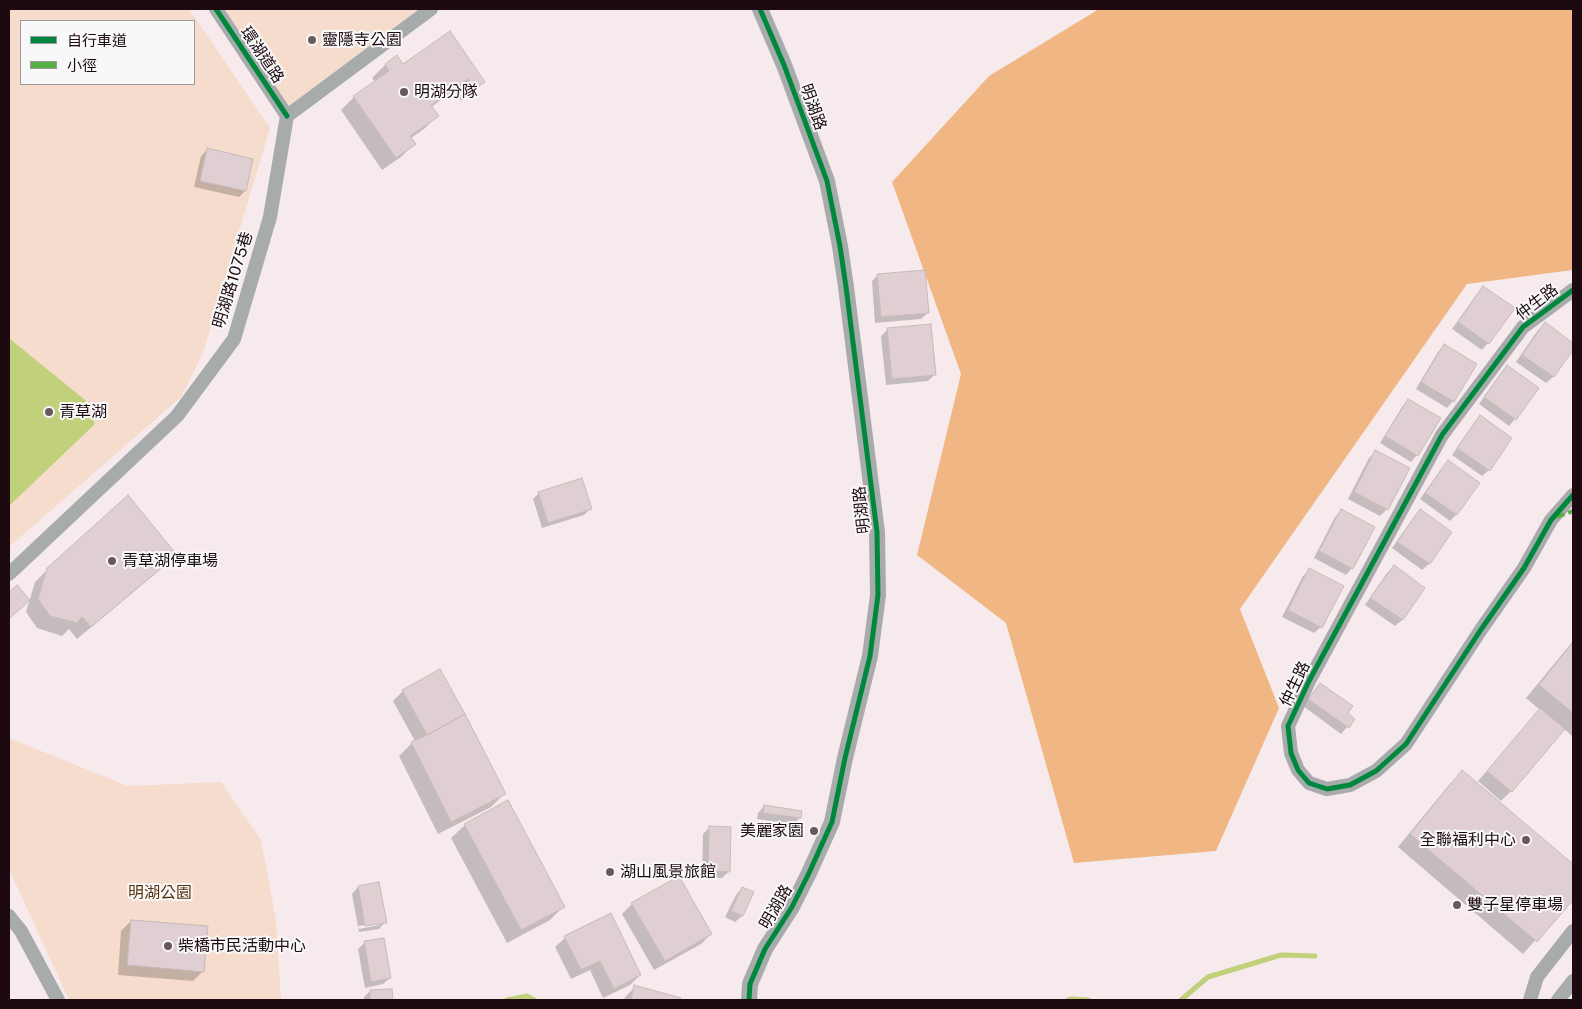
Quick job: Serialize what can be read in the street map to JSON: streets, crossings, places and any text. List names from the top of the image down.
{
  "streets": {
    "street": [
      "環湖道路",
      "明湖路",
      "明湖路1075巷",
      "仲生路"
    ]
  },
  "crossings": [
    ["環湖道路", "明湖路1075巷"]
  ],
  "parks": ["明湖公園"],
  "places": [
    "靈隱寺公園",
    "明湖分隊",
    "青草湖",
    "青草湖停車場",
    "美麗家園",
    "全聯福利中心",
    "湖山風景旅館",
    "雙子星停車場",
    "柴橋市民活動中心"
  ],
  "legend": ["自行車道", "小徑"]
}
